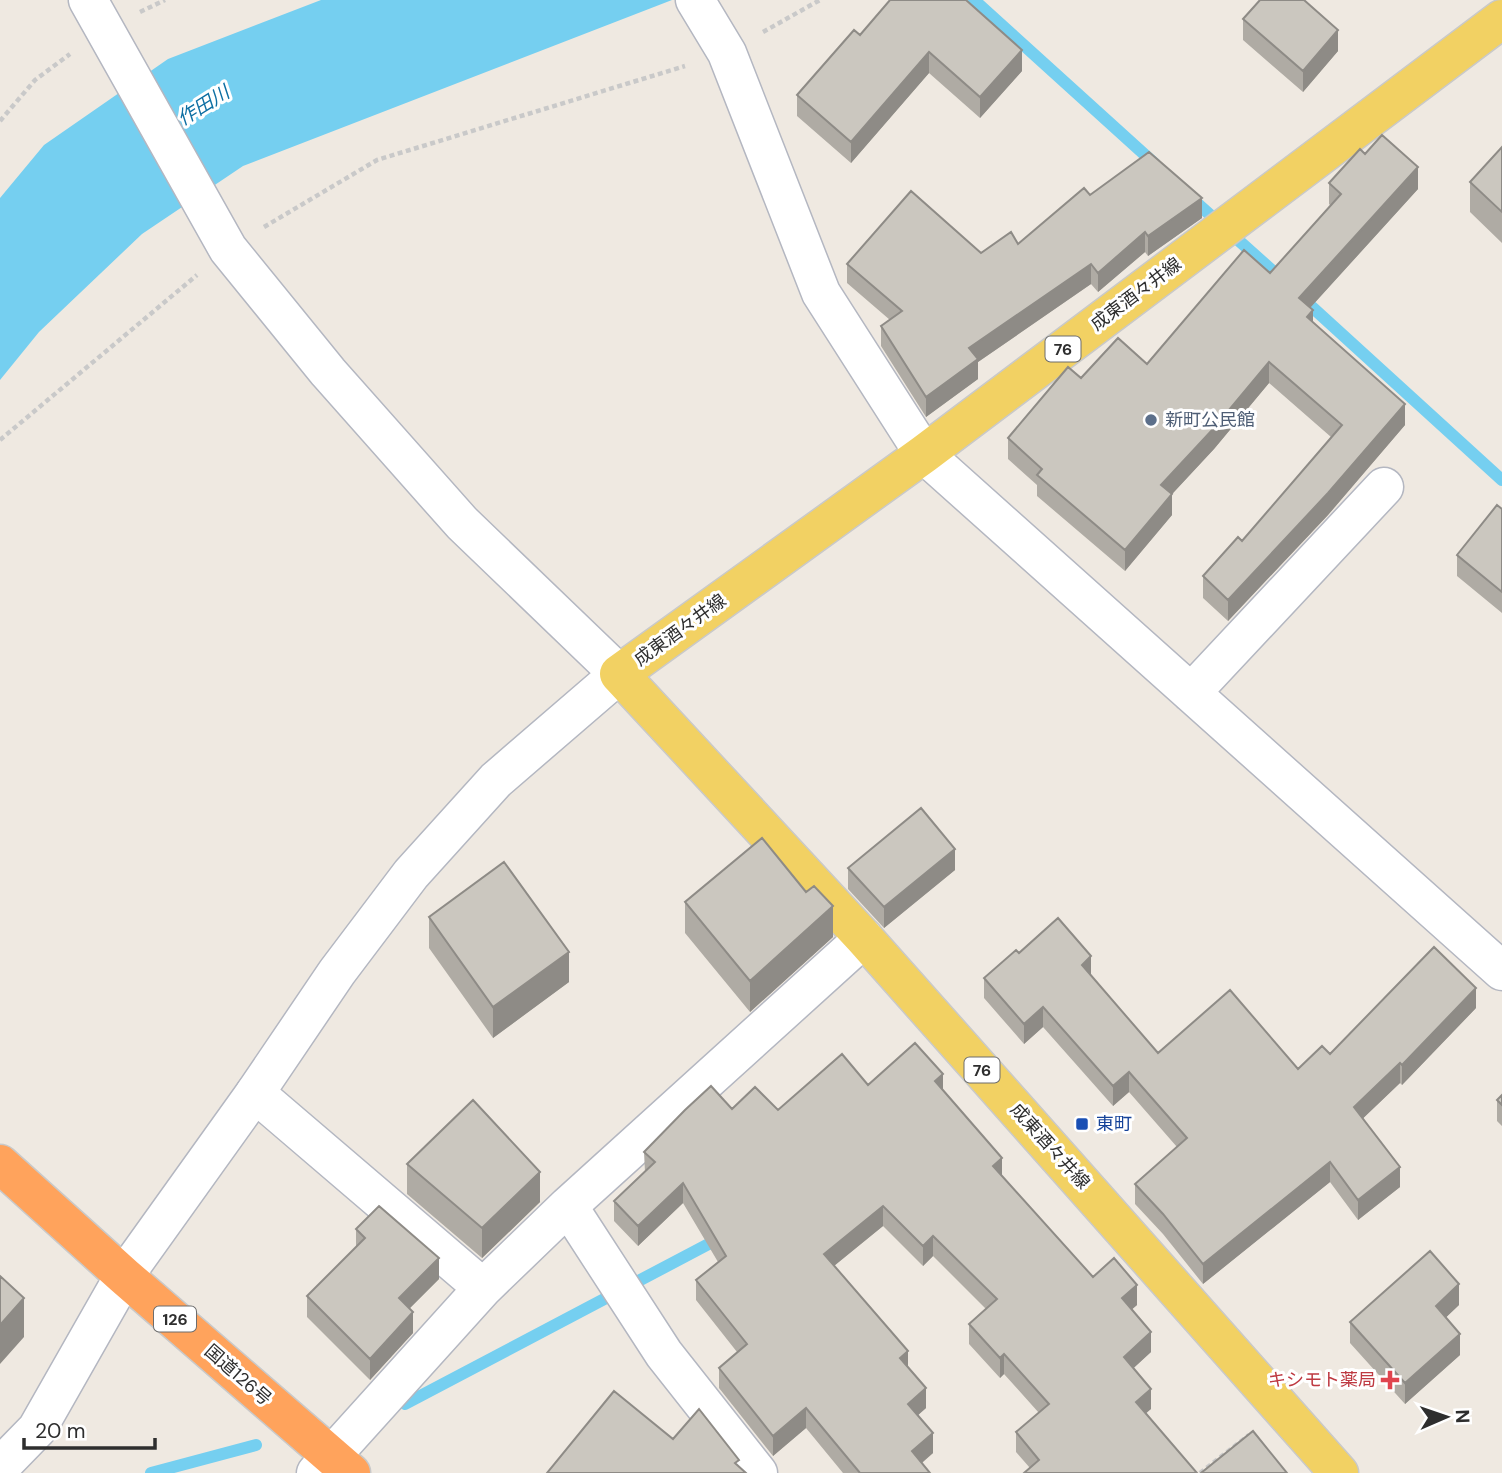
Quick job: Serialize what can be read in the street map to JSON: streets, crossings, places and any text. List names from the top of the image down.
{
  "streets": {
    "highway": ["126", "国道126号"],
    "main road": ["成東酒々井線", "76"]
  },
  "water": ["作田川"],
  "places": {
    "other": ["新町公民館"],
    "transit": ["東町"],
    "health": ["キシモト薬局"]
  },
  "scale_bar": "20 m",
  "north": "right"
}
